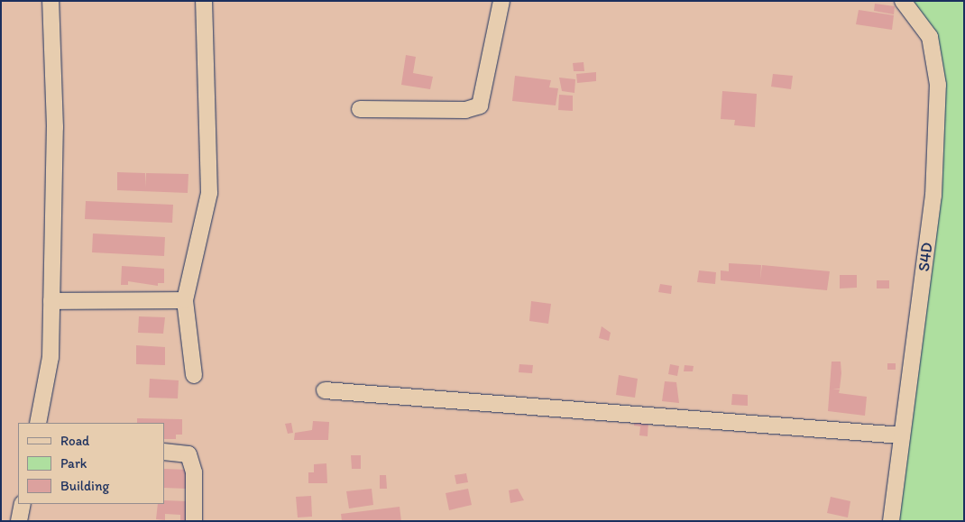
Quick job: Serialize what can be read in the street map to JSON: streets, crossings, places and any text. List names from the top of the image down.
{
  "streets": {
    "street": ["S4D"]
  },
  "legend": ["Road", "Park", "Building"]
}
